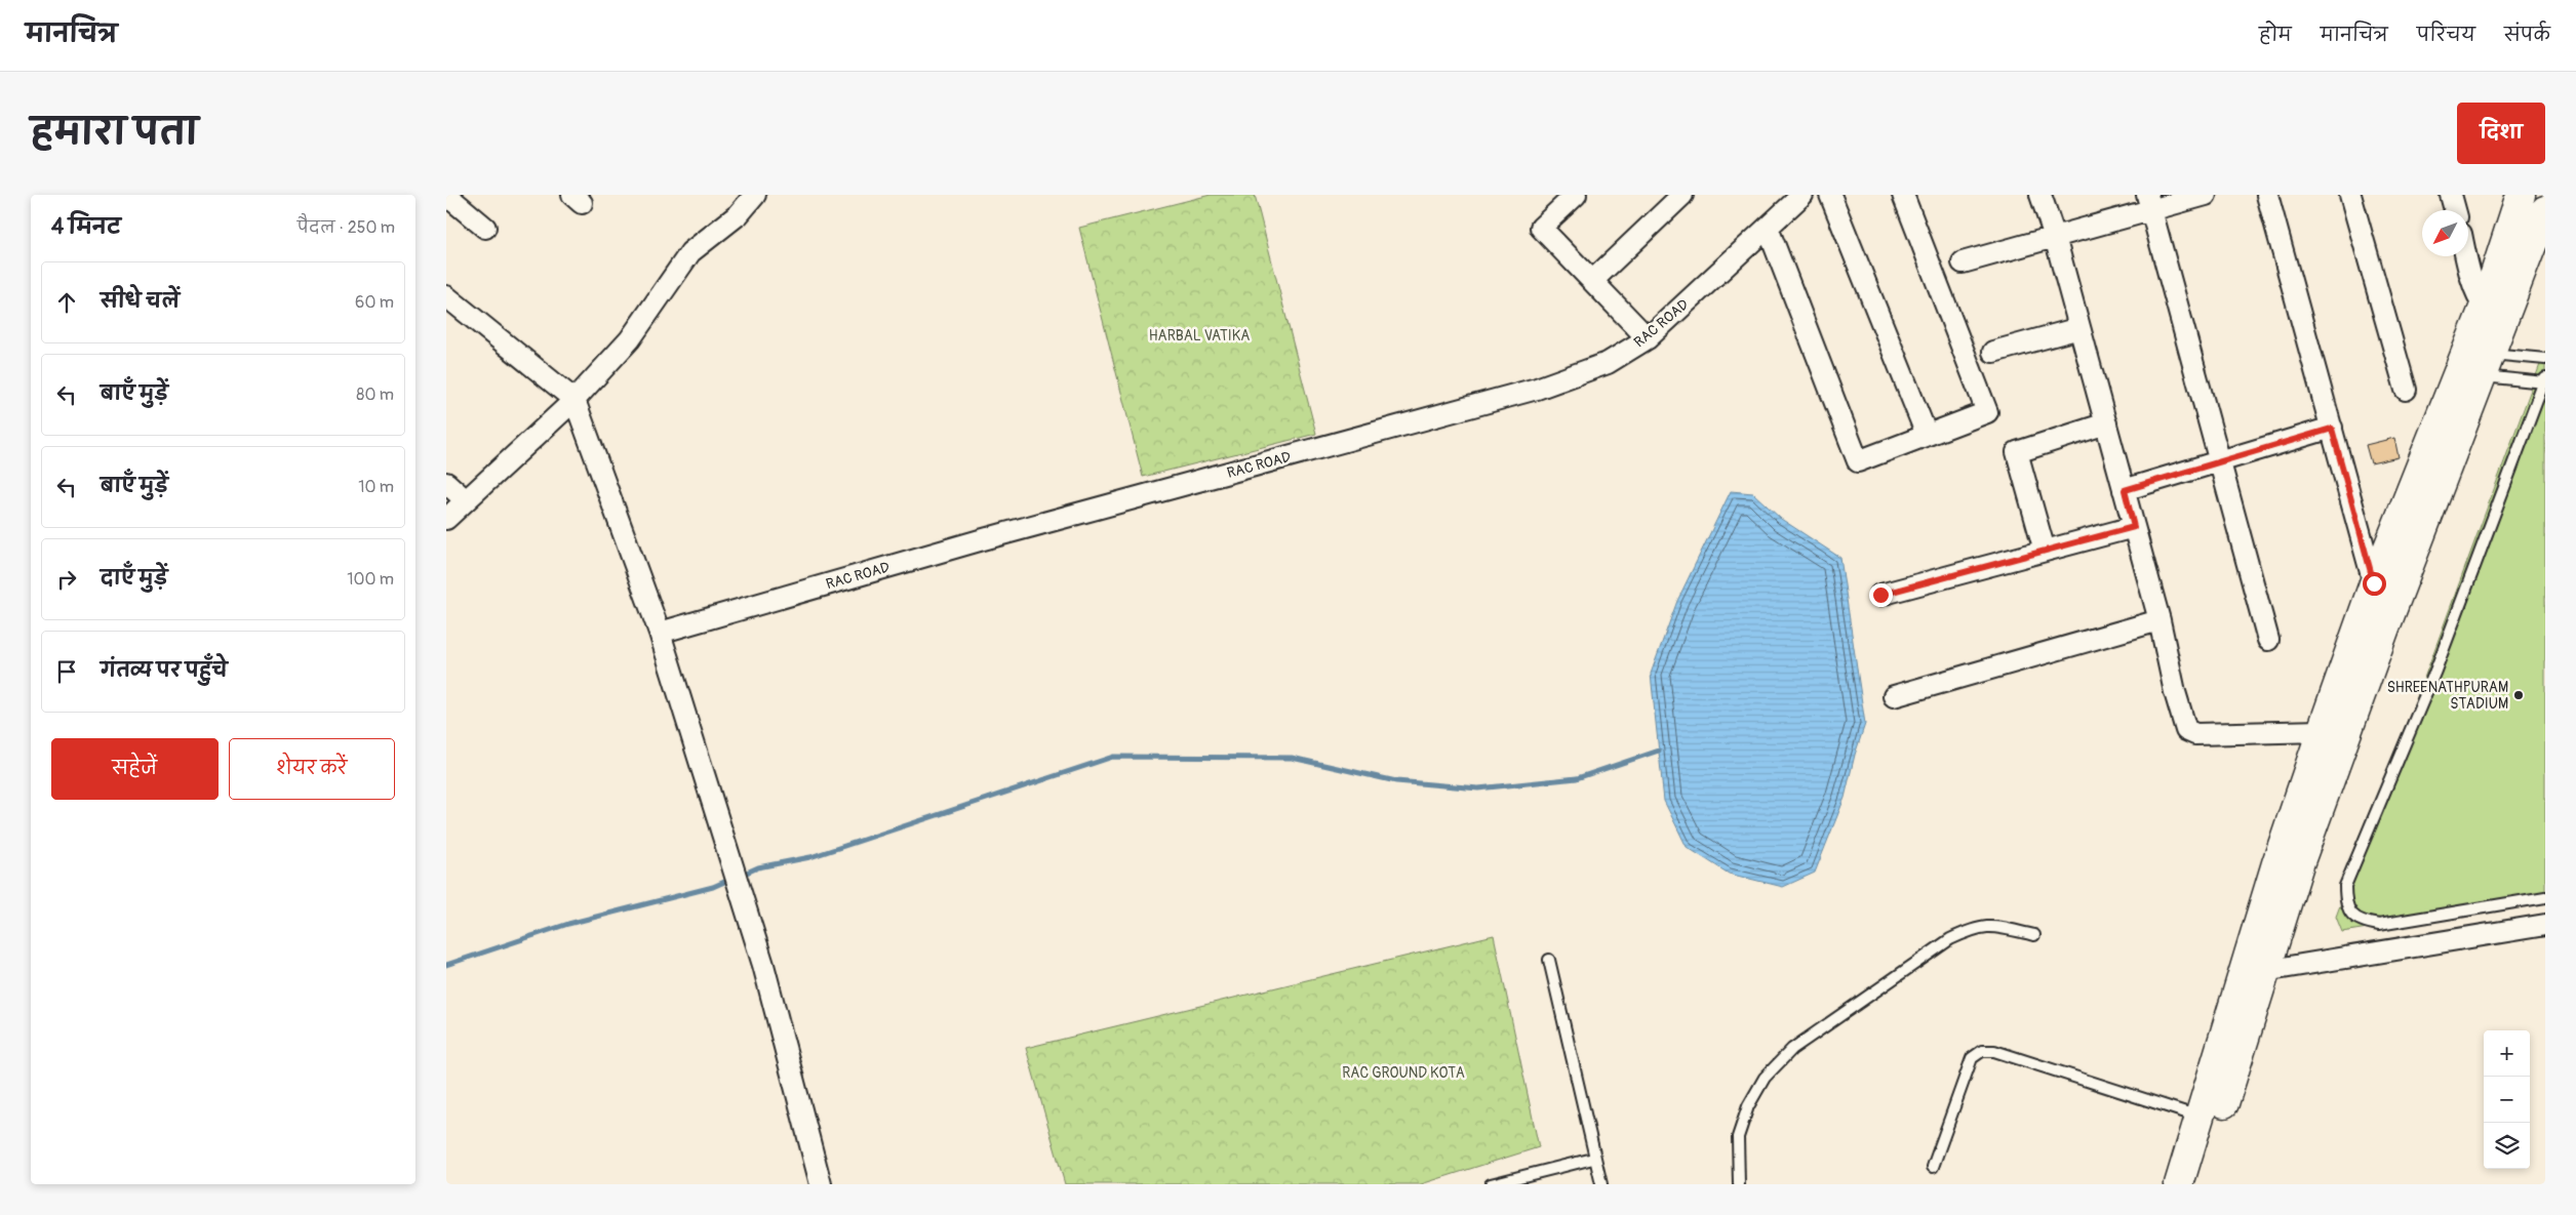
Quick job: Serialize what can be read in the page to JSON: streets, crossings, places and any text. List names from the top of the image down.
{
  "streets": {
    "street": ["RAC ROAD"]
  },
  "parks": ["HARBAL VATIKA", "RAC GROUND KOTA"],
  "places": ["SHREENATHPURAM STADIUM"],
  "north": "bottom left",
  "page": {
    "header": "मानचित्र",
    "nav": [
      "होम",
      "मानचित्र",
      "परिचय",
      "संपर्क"
    ],
    "title": "हमारा पता",
    "buttons": [
      "दिशा",
      ["सहेजें", "शेयर करें"]
    ],
    "heading": ["4 मिनट", "पैदल · 250 m"],
    "list": [
      ["सीधे चलें", "60 m"],
      ["बाएँ मुड़ें", "80 m"],
      ["बाएँ मुड़ें", "10 m"],
      ["दाएँ मुड़ें", "100 m"],
      "गंतव्य पर पहुँचे"
    ],
    "map_buttons": ["+", "−"]
  }
}
